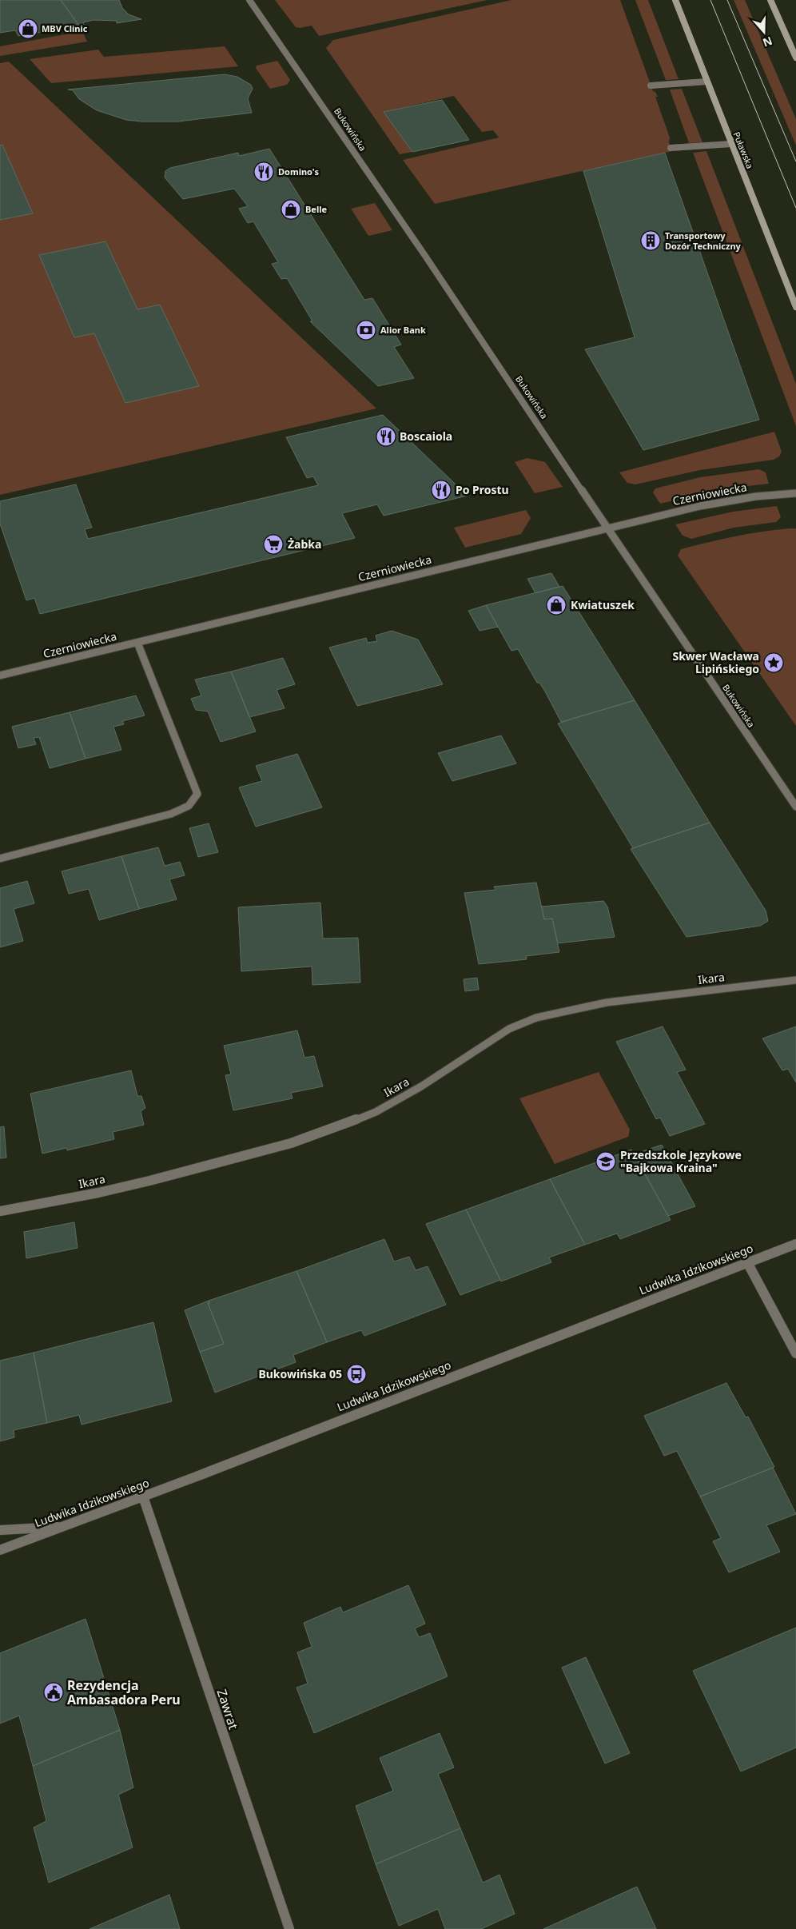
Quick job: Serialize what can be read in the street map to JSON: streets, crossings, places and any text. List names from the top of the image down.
{
  "streets": {
    "main road": ["Puławska"],
    "street": [
      "Bukowińska",
      "Czerniowiecka",
      "Ikara",
      "Ludwika Idzikowskiego",
      "Zawrat"
    ]
  },
  "crossings": [
    ["Bukowińska", "Czerniowiecka"],
    ["Ludwika Idzikowskiego", "Zawrat"]
  ],
  "places": {
    "shop": ["MBV Clinic", "Belle", "Kwiatuszek"],
    "restaurant": ["Domino's", "Boscaiola", "Po Prostu"],
    "building": ["Transportowy Dozór Techniczny"],
    "bank": ["Alior Bank"],
    "supermarket": ["Żabka"],
    "place": ["Skwer Wacława Lipińskiego"],
    "school or university": ["Przedszkole Językowe \"Bajkowa Kraina\""],
    "bus stop": ["Bukowińska 05"],
    "public building": ["Rezydencja Ambasadora Peru"]
  },
  "north": "bottom"
}
